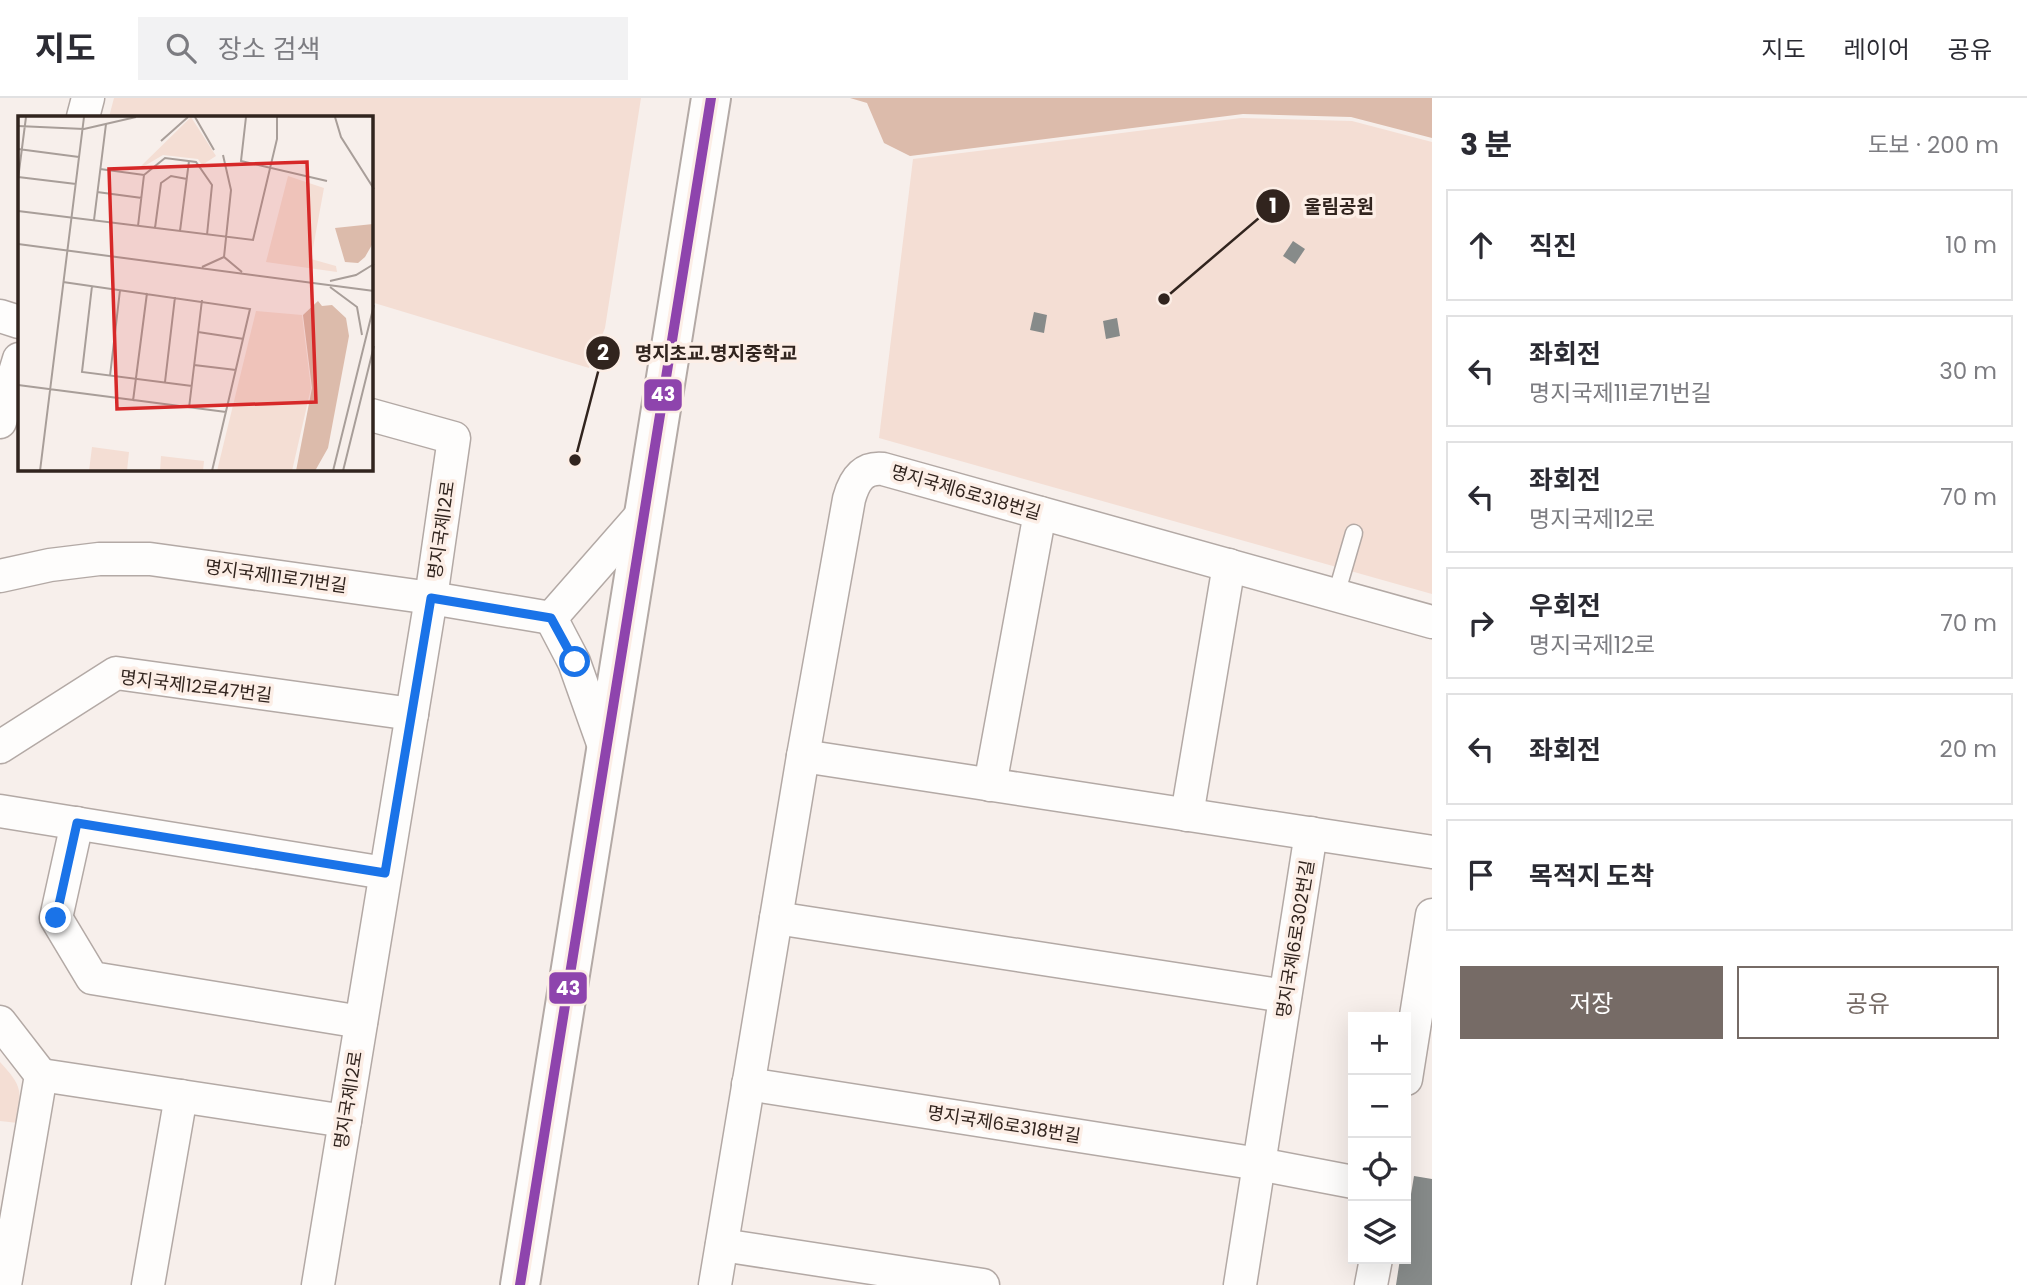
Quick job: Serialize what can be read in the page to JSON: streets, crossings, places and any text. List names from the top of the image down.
{
  "streets": {
    "street": [
      "명지국제6로318번길",
      "명지국제12로",
      "명지국제11로71번길",
      "명지국제12로47번길",
      "명지국제6로302번길"
    ]
  },
  "crossings": [
    ["명지국제6로318번길", "명지국제6로302번길"],
    ["명지국제12로", "명지국제11로71번길"],
    ["명지국제12로", "명지국제12로47번길"]
  ],
  "places": ["울림공원", "명지초교.명지중학교"],
  "lines": ["transit line 43"],
  "page": {
    "header": "지도",
    "search": "장소 검색",
    "nav": ["지도", "레이어", "공유"],
    "heading": ["3 분", "도보 · 200 m"],
    "list": [
      ["직진", "10 m"],
      ["좌회전", "명지국제11로71번길", "30 m"],
      ["좌회전", "명지국제12로", "70 m"],
      ["우회전", "명지국제12로", "70 m"],
      ["좌회전", "20 m"],
      "목적지 도착"
    ],
    "buttons": ["저장", "공유"],
    "map_buttons": ["+", "−"]
  }
}
